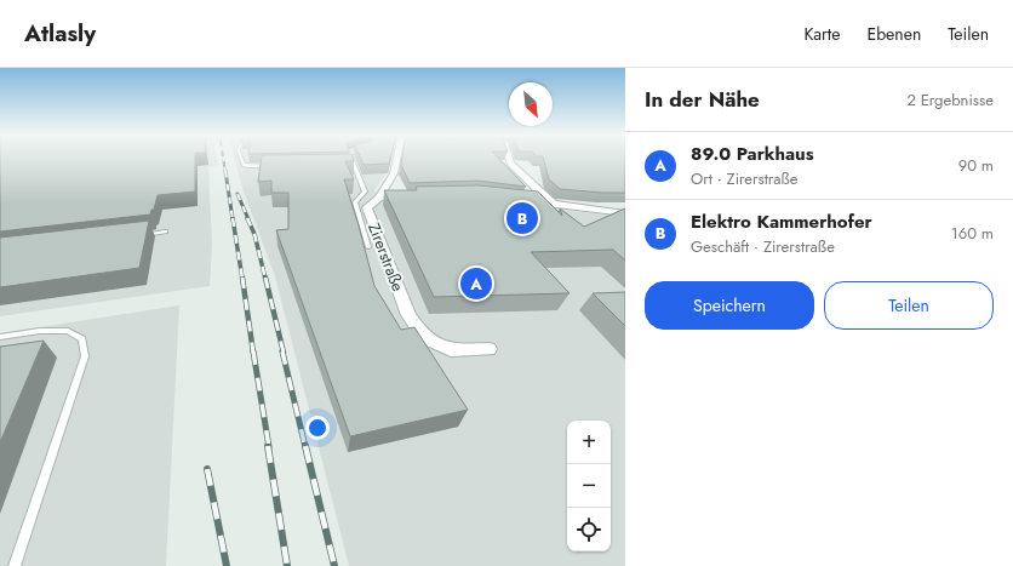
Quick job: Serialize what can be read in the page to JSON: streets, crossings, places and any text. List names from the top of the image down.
{
  "streets": {
    "street": ["Zirerstraße"]
  },
  "north": "bottom right",
  "page": {
    "header": "Atlasly",
    "nav": ["Karte", "Ebenen", "Teilen"],
    "heading": ["In der Nähe", "2 Ergebnisse"],
    "list": [
      {
        "mark": "A",
        "name": "89.0 Parkhaus",
        "note": "Ort · Zirerstraße",
        "value": "90 m"
      },
      {
        "mark": "B",
        "name": "Elektro Kammerhofer",
        "note": "Geschäft · Zirerstraße",
        "value": "160 m"
      }
    ],
    "pins": ["B", "A"],
    "buttons": ["Speichern", "Teilen"],
    "map_buttons": ["+", "−"]
  }
}
